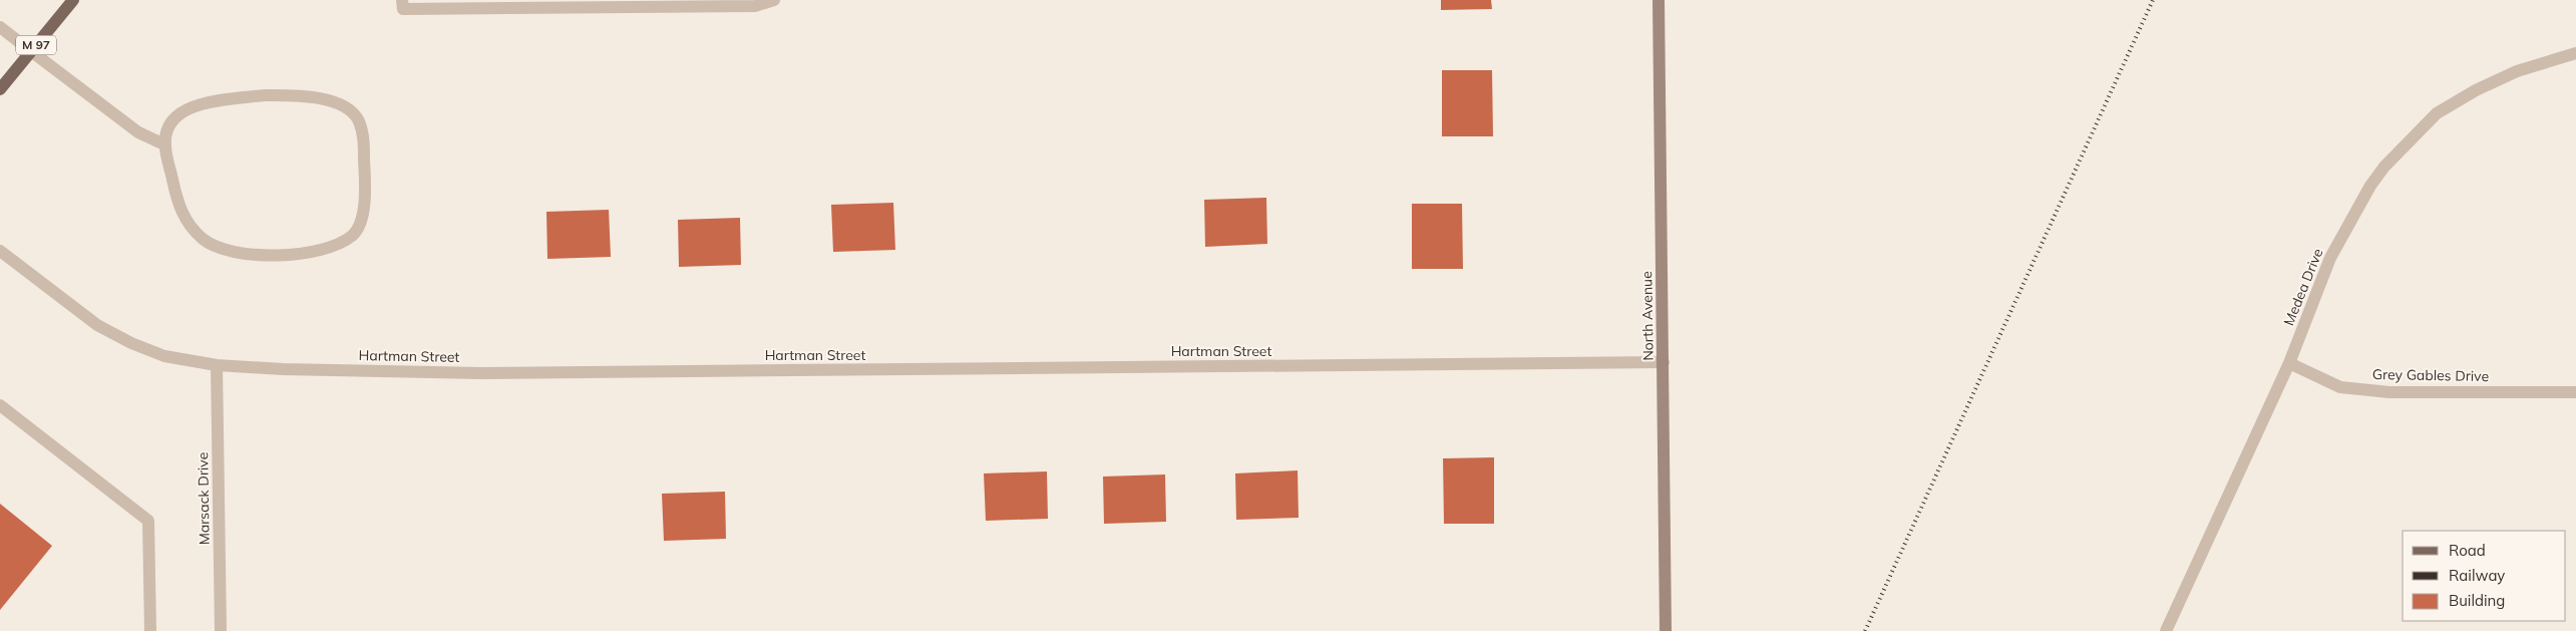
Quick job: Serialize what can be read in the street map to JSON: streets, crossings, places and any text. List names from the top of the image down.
{
  "streets": {
    "main road": ["M 97", "North Avenue"],
    "street": [
      "Medea Drive",
      "Hartman Street",
      "Grey Gables Drive",
      "Marsack Drive"
    ]
  },
  "crossings": [
    ["Medea Drive", "Grey Gables Drive"],
    ["North Avenue", "Hartman Street"],
    ["Hartman Street", "Marsack Drive"]
  ],
  "legend": ["Road", "Railway", "Building"]
}
